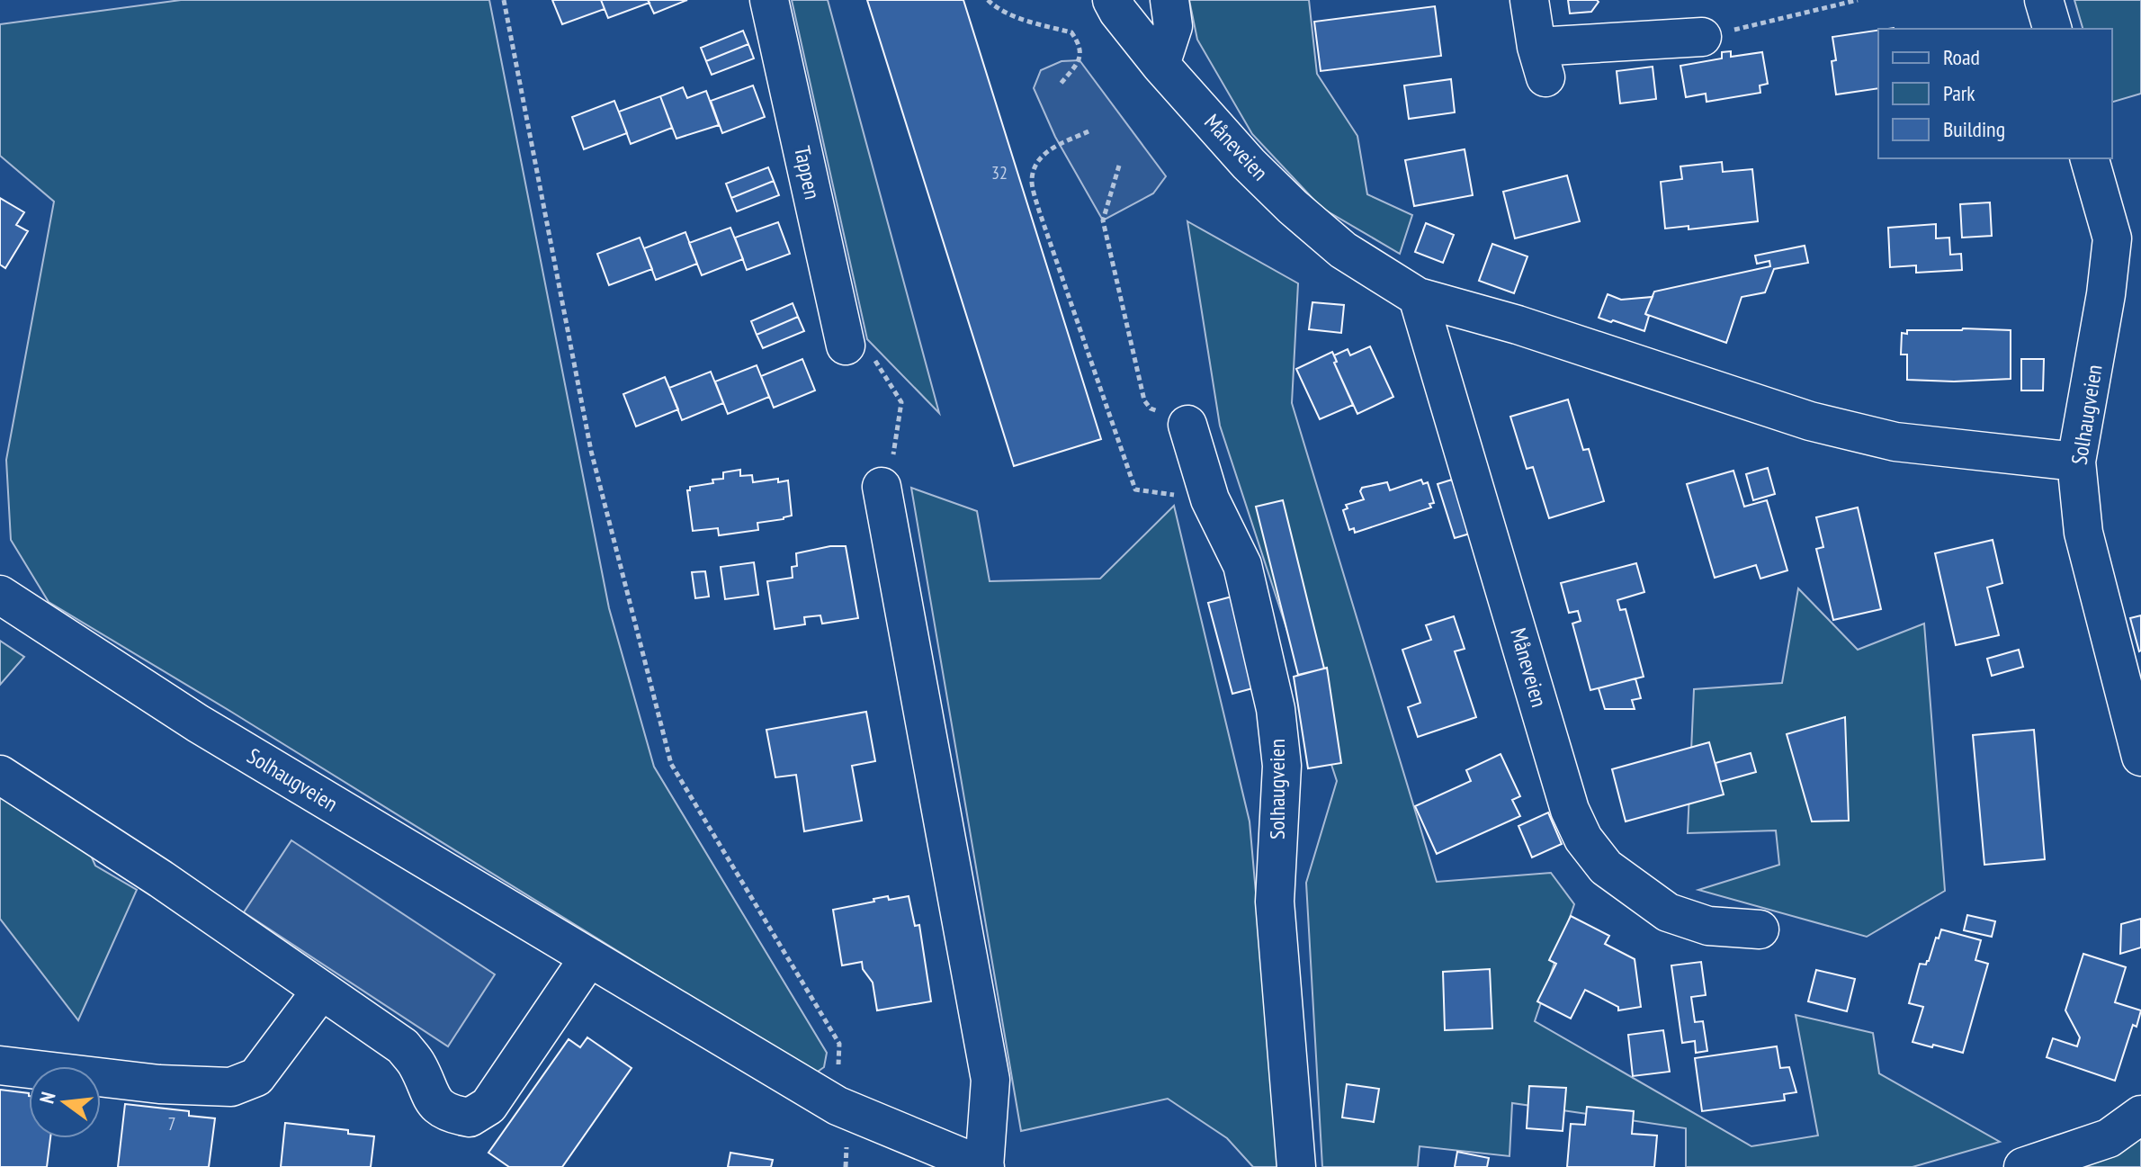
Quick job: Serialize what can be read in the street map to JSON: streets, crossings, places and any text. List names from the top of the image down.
{
  "streets": {
    "street": ["Måneveien", "Tappen", "Solhaugveien"]
  },
  "crossings": [
    ["Måneveien", "Solhaugveien"]
  ],
  "house_numbers": ["32", "7"],
  "legend": ["Road", "Park", "Building"],
  "north": "left"
}
